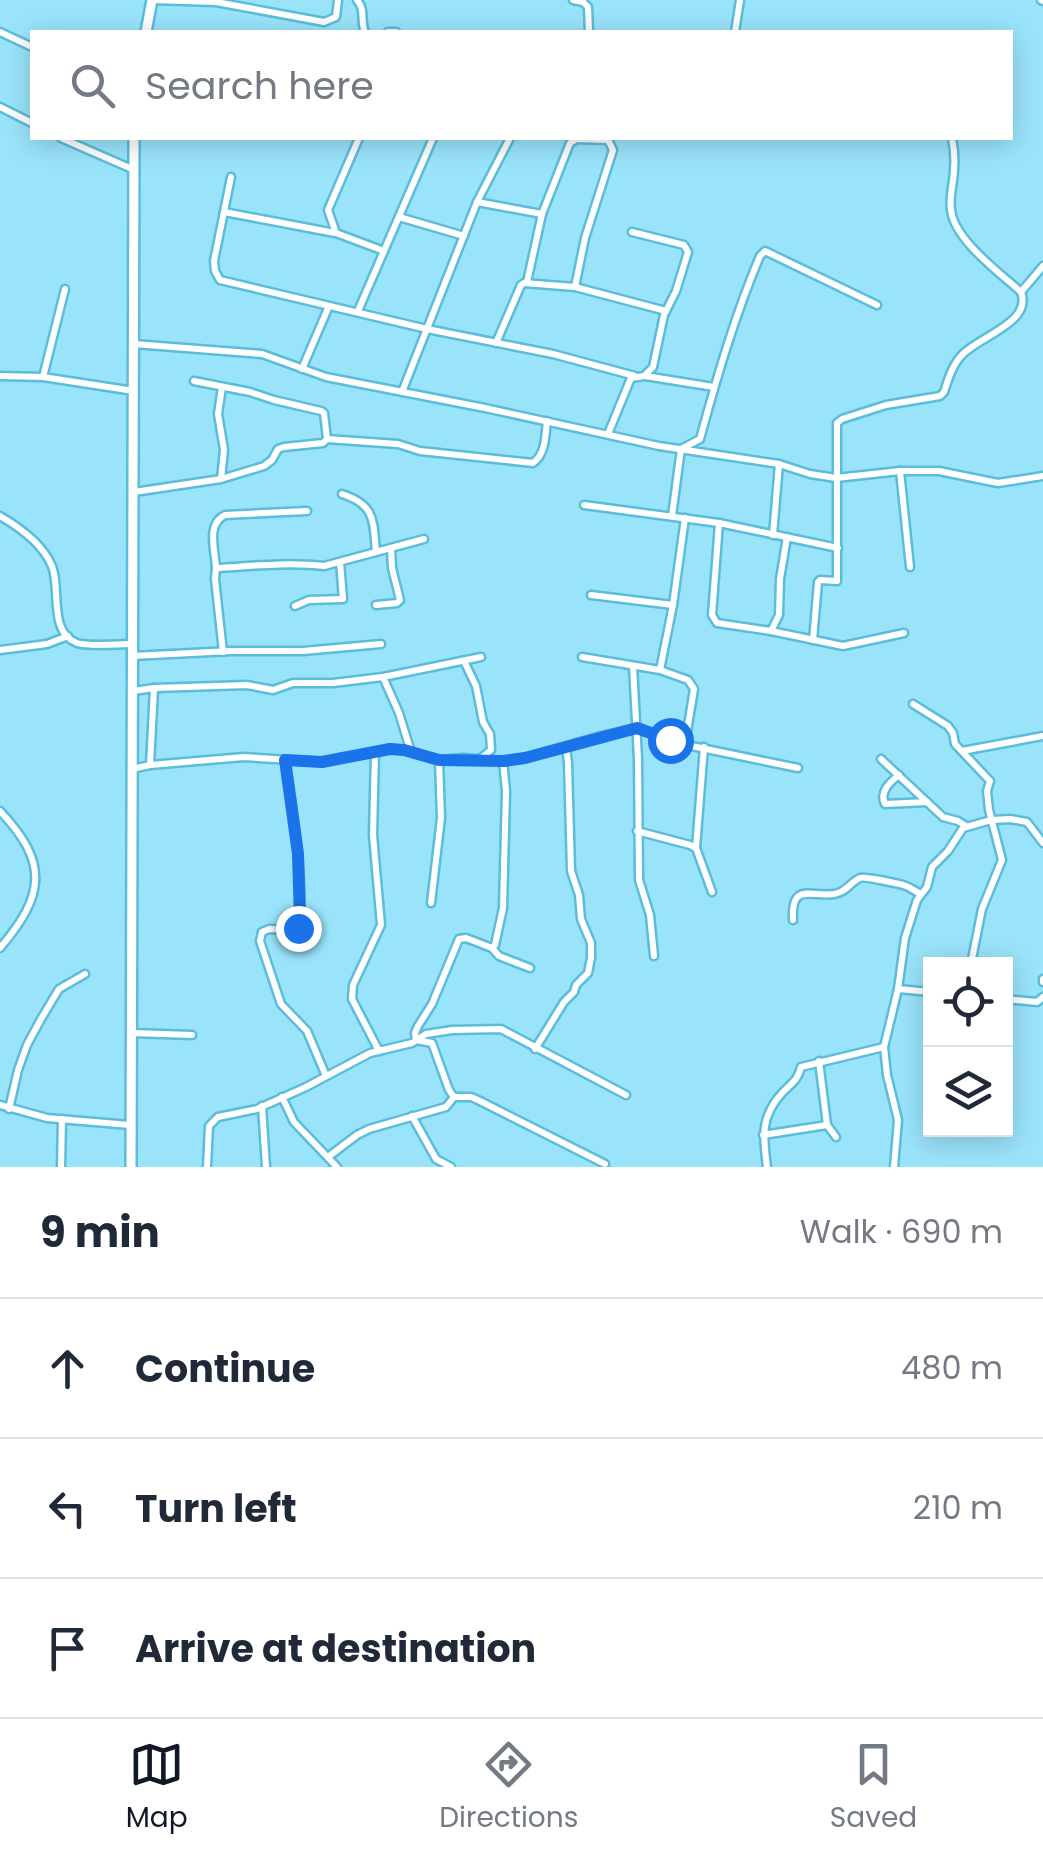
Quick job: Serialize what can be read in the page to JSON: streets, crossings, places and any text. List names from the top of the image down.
{
  "page": {
    "search": "Search here",
    "heading": ["9 min", "Walk · 690 m"],
    "list": [
      ["Continue", "480 m"],
      ["Turn left", "210 m"],
      "Arrive at destination"
    ],
    "nav": ["Map", "Directions", "Saved"]
  }
}
